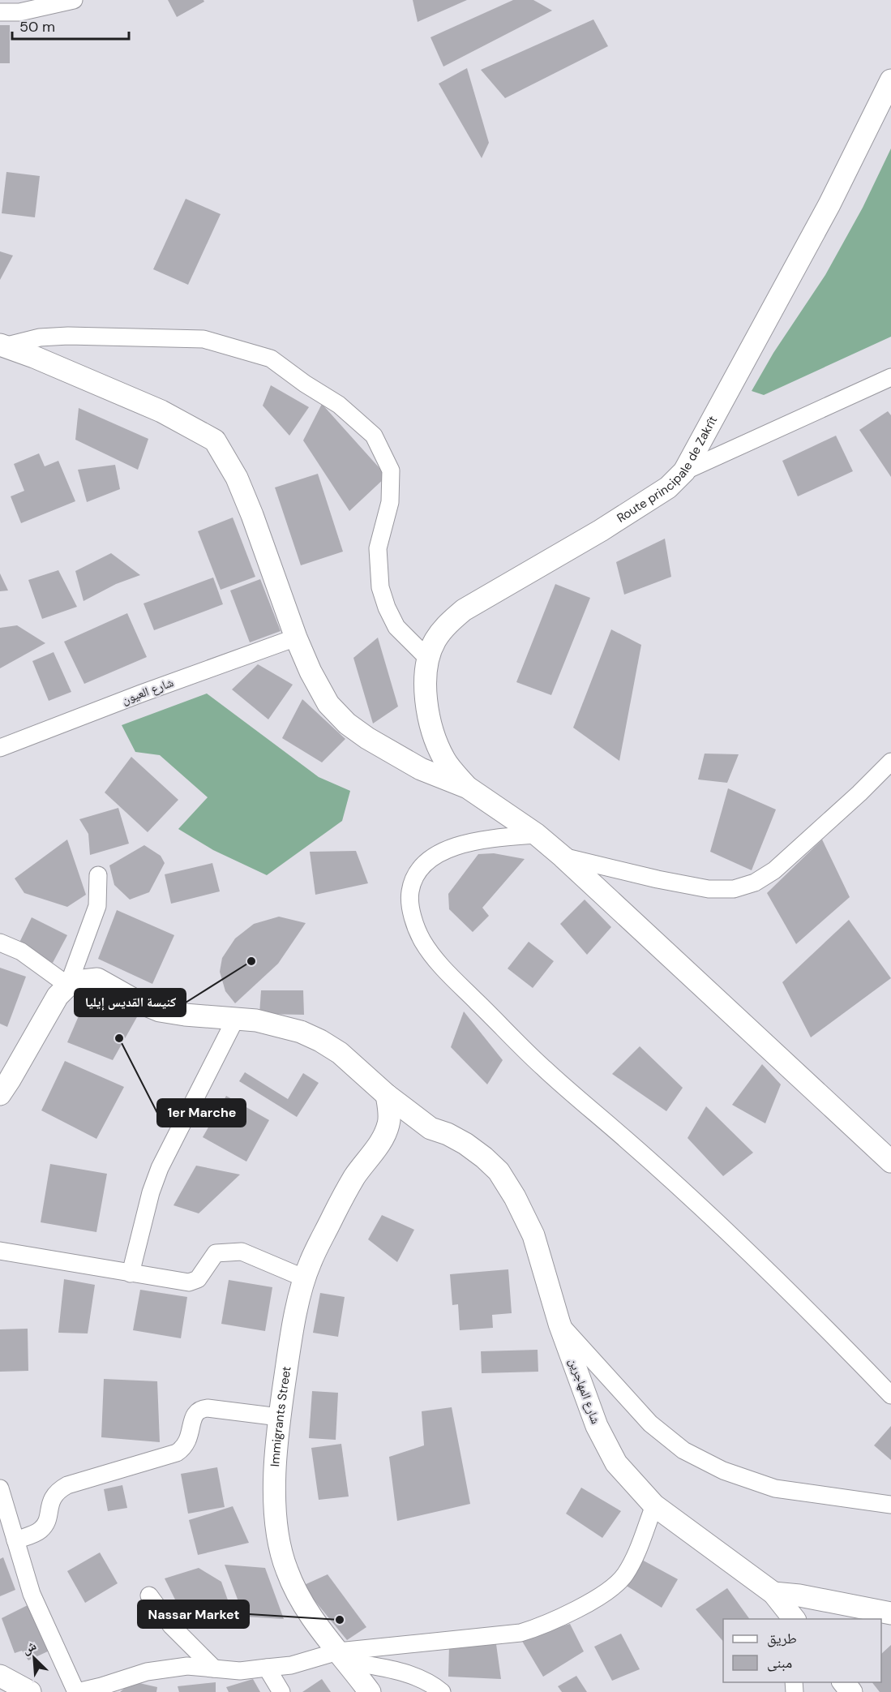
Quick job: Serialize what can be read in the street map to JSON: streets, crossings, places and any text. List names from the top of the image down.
{
  "streets": {
    "street": [
      "Route principale de Zakrît",
      "شارع العيون",
      "شارع المهاجرين",
      "Immigrants Street"
    ]
  },
  "crossings": [
    ["شارع المهاجرين", "Immigrants Street"]
  ],
  "places": ["كنيسة القديس إيليا", "1er Marche", "Nassar Market"],
  "legend": ["طريق", "مبنى"],
  "scale_bar": "50 m",
  "north": "top left"
}
